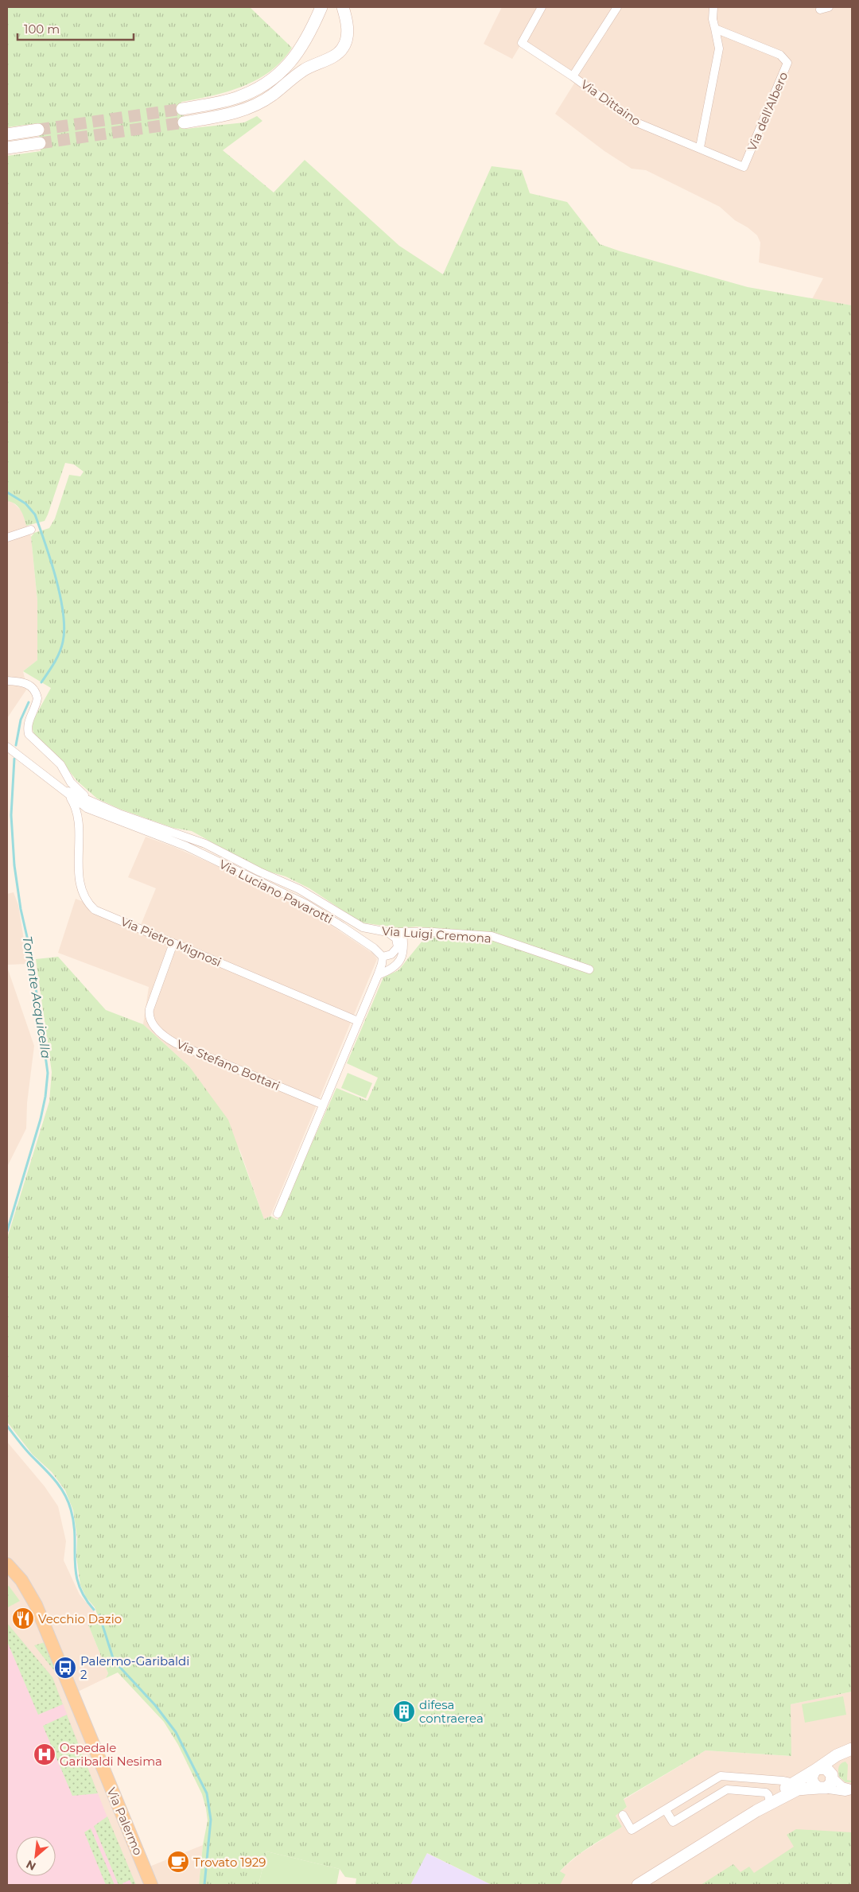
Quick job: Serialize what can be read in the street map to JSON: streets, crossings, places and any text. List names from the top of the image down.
{
  "streets": {
    "main road": ["Via Palermo"],
    "street": [
      "Via Dittaino",
      "Via dell'Albero",
      "Via Luciano Pavarotti",
      "Via Luigi Cremona",
      "Via Pietro Mignosi",
      "Via Stefano Bottari"
    ]
  },
  "crossings": [
    ["Via Dittaino", "Via dell'Albero"],
    ["Via Luciano Pavarotti", "Via Pietro Mignosi"],
    ["Via Luigi Cremona", "Via Pietro Mignosi"],
    ["Via Pietro Mignosi", "Via Stefano Bottari"]
  ],
  "water": ["Torrente Acquicella"],
  "places": {
    "restaurant": ["Vecchio Dazio"],
    "bus stop": ["Palermo-Garibaldi 2"],
    "building": ["difesa contraerea"],
    "hospital": ["Ospedale Garibaldi Nesima"],
    "cafe": ["Trovato 1929"]
  },
  "scale_bar": "100 m",
  "north": "bottom left"
}
